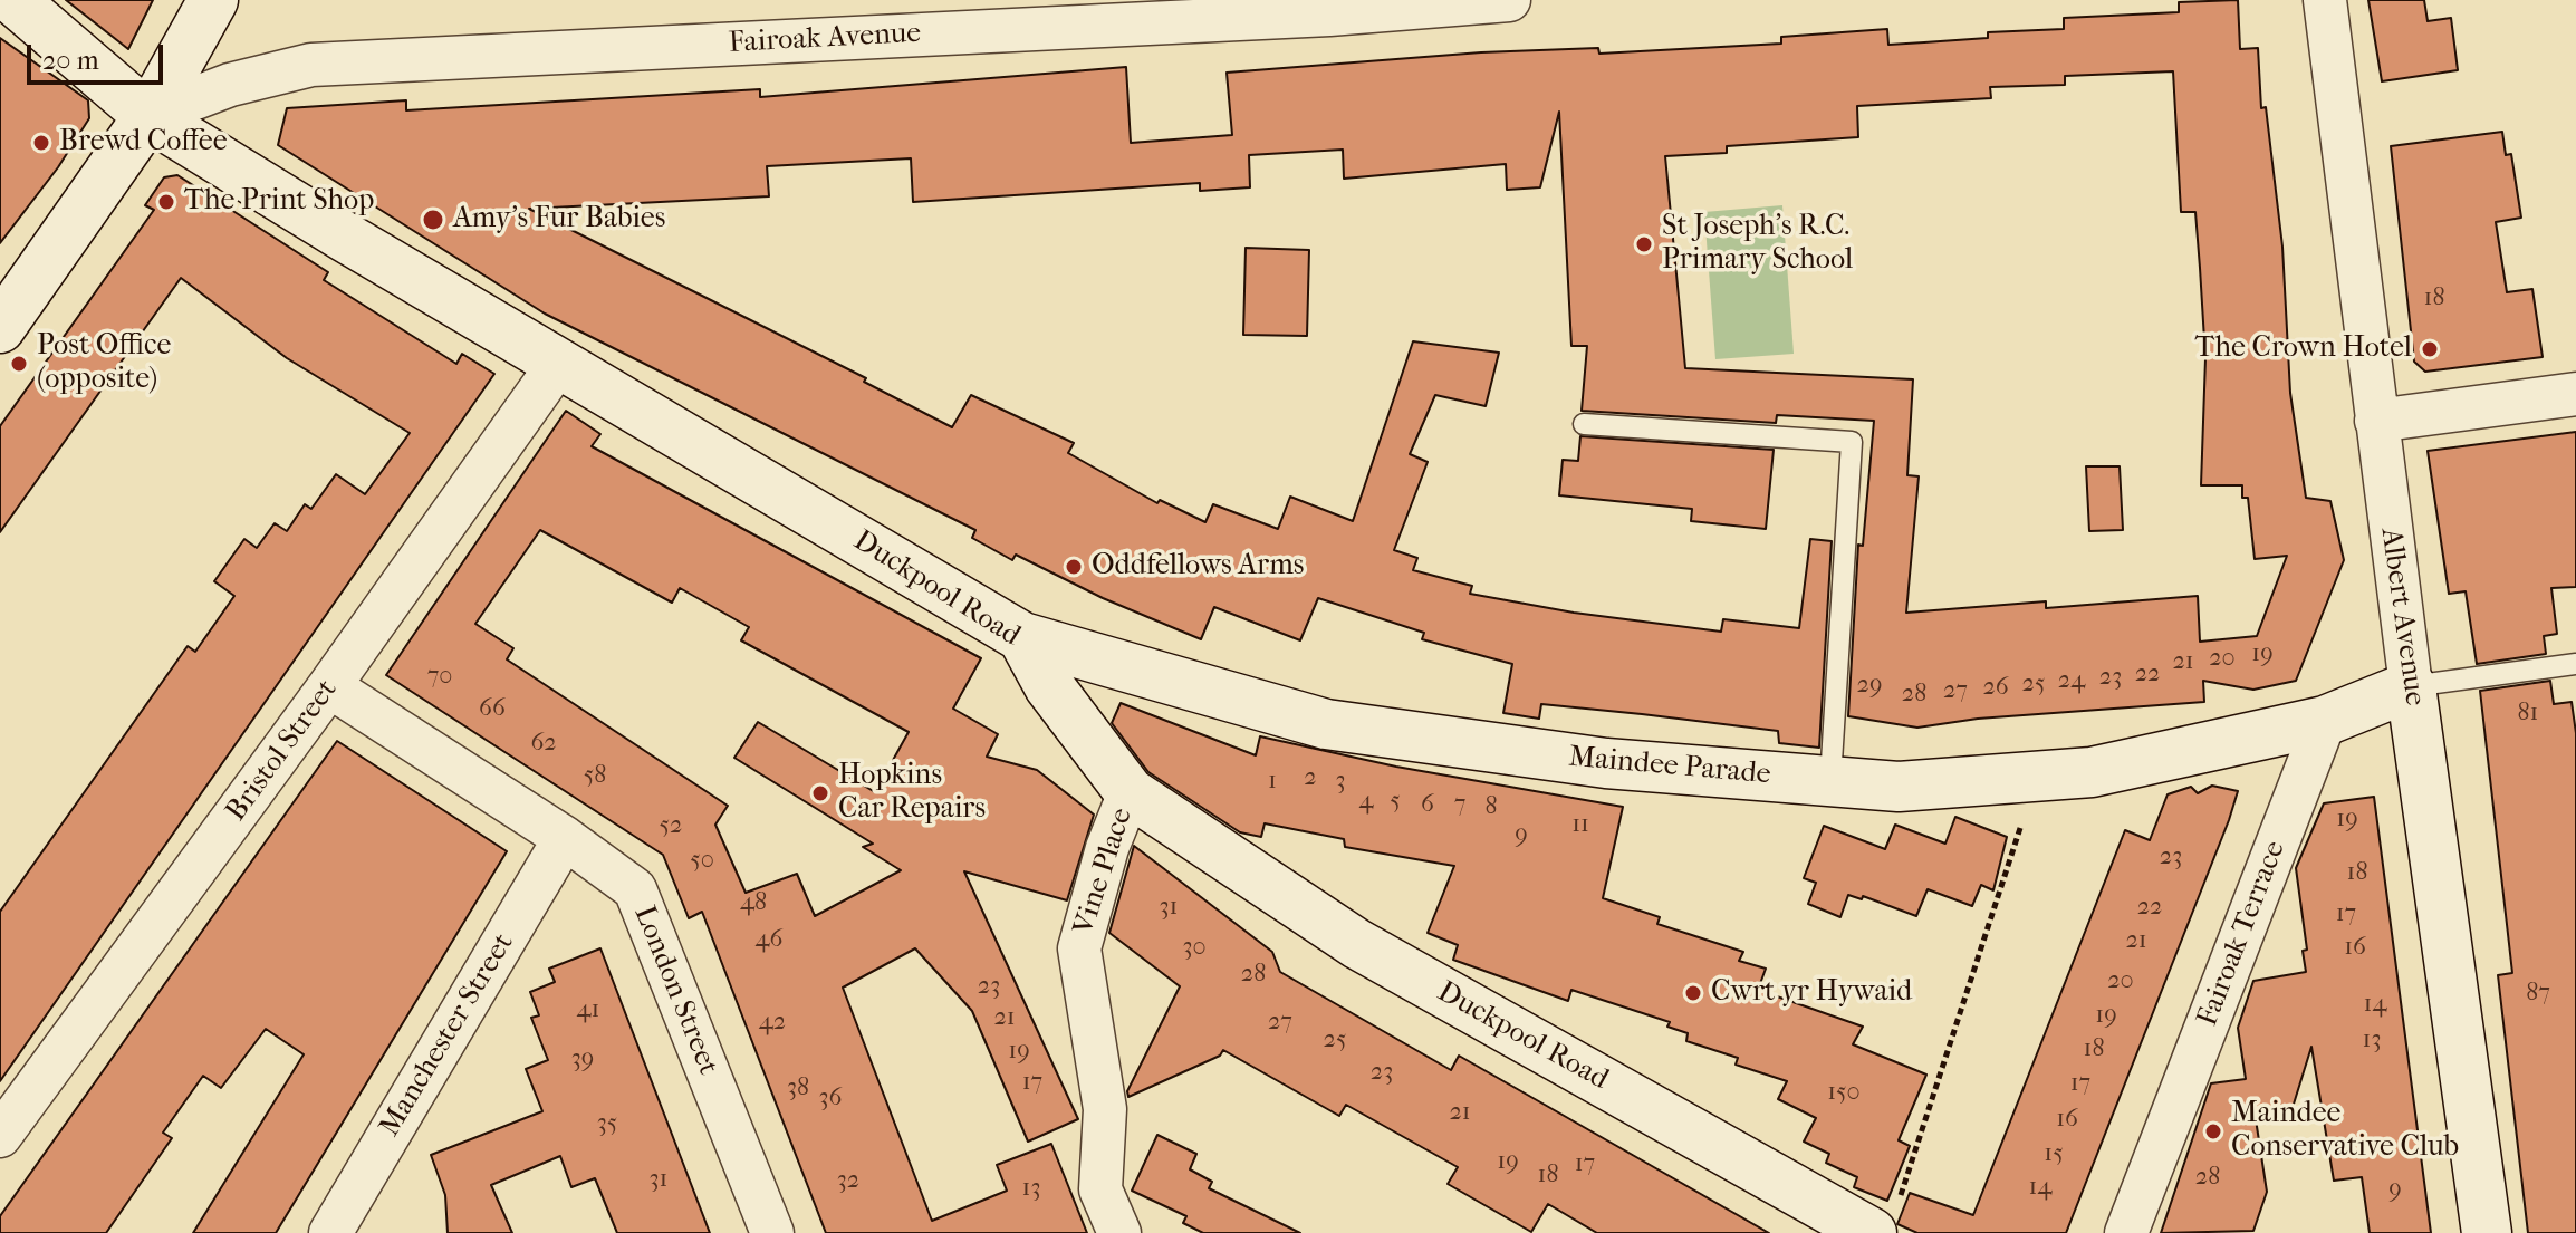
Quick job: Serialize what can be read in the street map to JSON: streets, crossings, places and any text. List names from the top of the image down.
{
  "streets": {
    "street": [
      "Fairoak Avenue",
      "Duckpool Road",
      "Albert Avenue",
      "Bristol Street",
      "Maindee Parade",
      "Vine Place",
      "Fairoak Terrace",
      "London Street",
      "Manchester Street"
    ]
  },
  "crossings": [
    ["Fairoak Avenue", "Duckpool Road"],
    ["Duckpool Road", "Bristol Street"],
    ["Duckpool Road", "Maindee Parade"],
    ["Duckpool Road", "Vine Place"],
    ["Bristol Street", "London Street"],
    ["Maindee Parade", "Fairoak Terrace"],
    ["London Street", "Manchester Street"]
  ],
  "places": [
    "Brewd Coffee",
    "The Print Shop",
    "Amy’s Fur Babies",
    "St Joseph's R.C. Primary School",
    "The Crown Hotel",
    "Post Office (opposite)",
    "Oddfellows Arms",
    "Hopkins Car Repairs",
    "Cwrt yr Hywaid",
    "Maindee Conservative Club"
  ],
  "house_numbers": [
    "18",
    "19",
    "20",
    "21",
    "22",
    "70",
    "23",
    "24",
    "25",
    "29",
    "26",
    "27",
    "28",
    "66",
    "81",
    "62",
    "58",
    "2",
    "1",
    "3",
    "4",
    "5",
    "6",
    "7",
    "8",
    "19",
    "11",
    "52",
    "9",
    "23",
    "50",
    "18",
    "48",
    "31",
    "22",
    "17",
    "46",
    "21",
    "30",
    "16",
    "28",
    "20",
    "23",
    "87",
    "14",
    "41",
    "19",
    "21",
    "42",
    "27",
    "25",
    "13",
    "18",
    "19",
    "39",
    "23",
    "17",
    "17",
    "38",
    "150",
    "36",
    "21",
    "16",
    "35",
    "15",
    "19",
    "17",
    "18",
    "28",
    "31",
    "32",
    "14",
    "13",
    "9"
  ],
  "scale_bar": "20 m"
}
